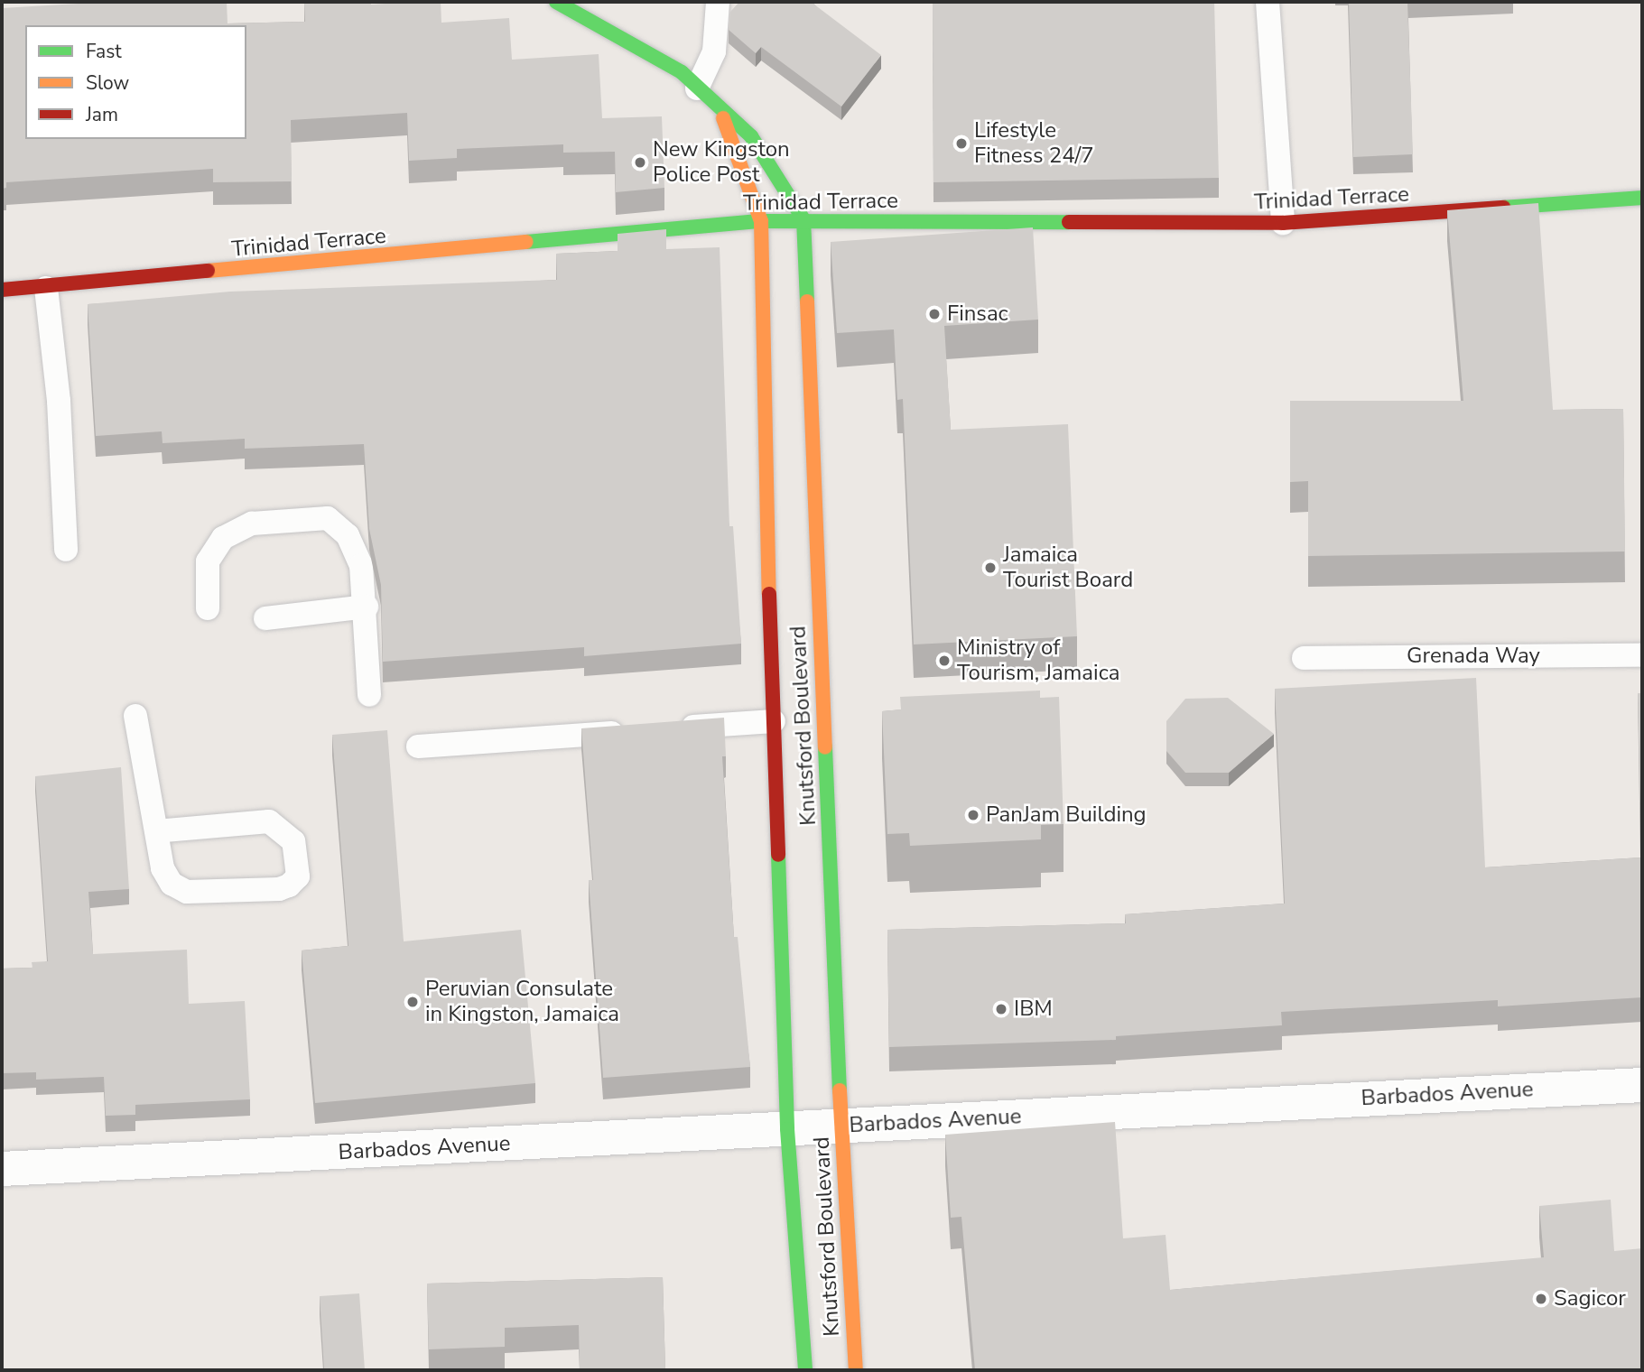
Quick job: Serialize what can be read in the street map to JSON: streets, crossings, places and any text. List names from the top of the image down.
{
  "streets": {
    "main road": ["Trinidad Terrace", "Knutsford Boulevard"],
    "street": ["Barbados Avenue"],
    "lane": ["Grenada Way"]
  },
  "crossings": [
    ["Trinidad Terrace", "Knutsford Boulevard"],
    ["Knutsford Boulevard", "Barbados Avenue"]
  ],
  "places": [
    "Lifestyle Fitness 24/7",
    "New Kingston Police Post",
    "Finsac",
    "Jamaica Tourist Board",
    "Ministry of Tourism, Jamaica",
    "PanJam Building",
    "Peruvian Consulate in Kingston, Jamaica",
    "IBM",
    "Sagicor"
  ],
  "legend": ["Fast", "Slow", "Jam"]
}
